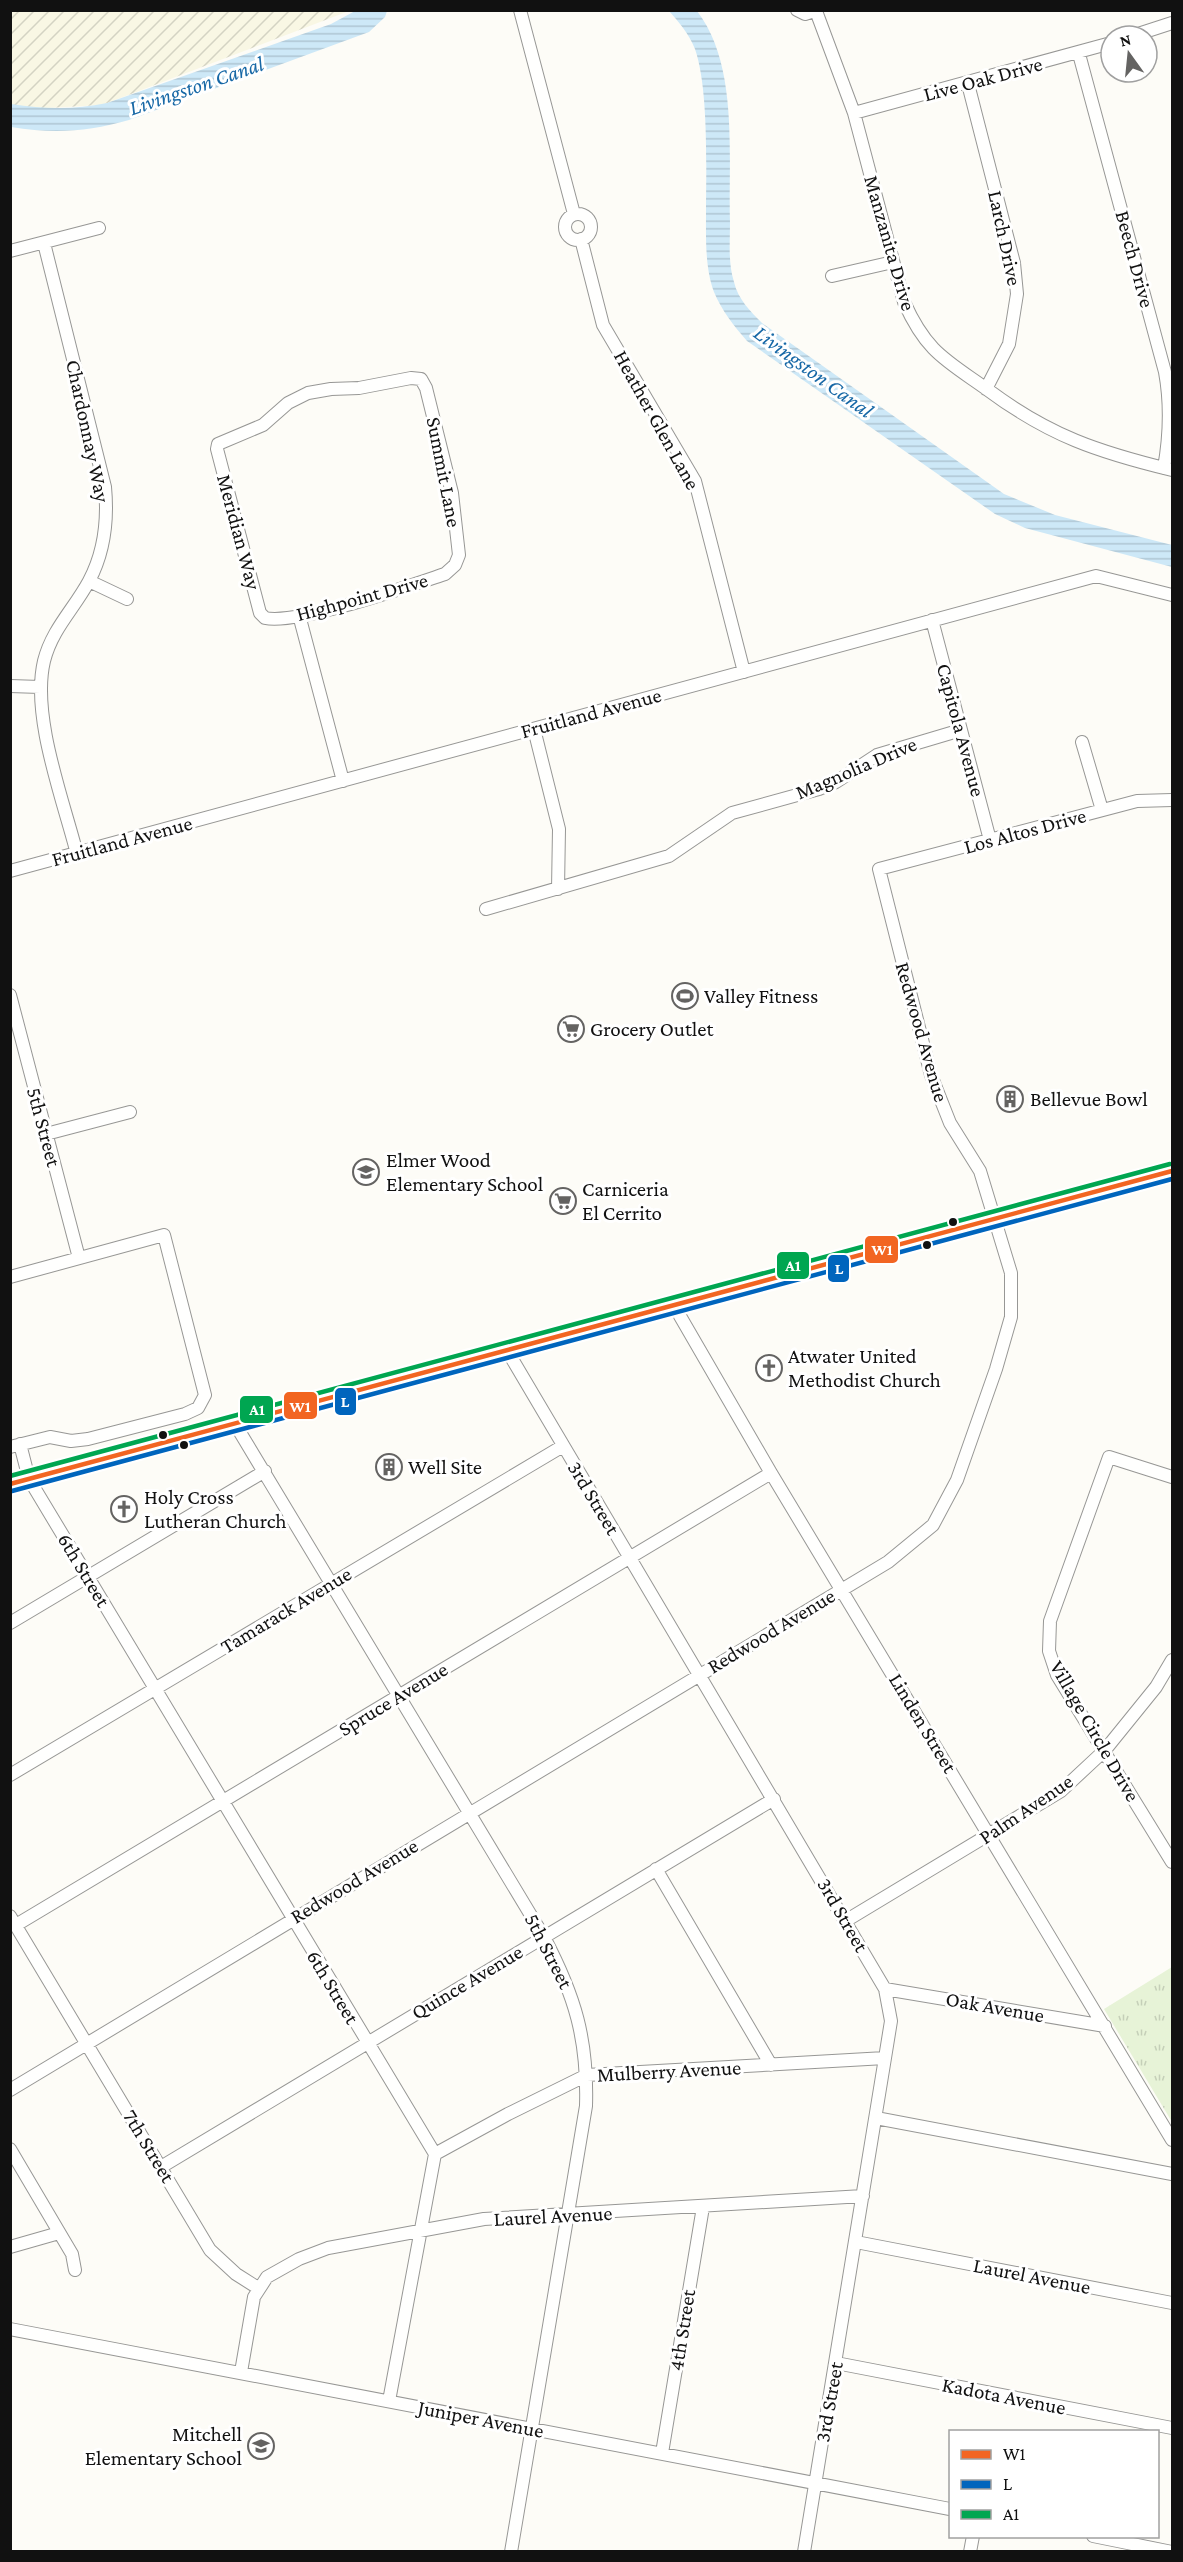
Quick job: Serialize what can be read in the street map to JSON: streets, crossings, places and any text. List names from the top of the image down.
{
  "streets": {
    "street": [
      "Live Oak Drive",
      "Larch Drive",
      "Manzanita Drive",
      "Beech Drive",
      "Heather Glen Lane",
      "Chardonnay Way",
      "Summit Lane",
      "Meridian Way",
      "Highpoint Drive",
      "Fruitland Avenue",
      "Capitola Avenue",
      "Magnolia Drive",
      "Los Altos Drive",
      "Redwood Avenue",
      "5th Street",
      "3rd Street",
      "6th Street",
      "Tamarack Avenue",
      "Spruce Avenue",
      "Linden Street",
      "Village Circle Drive",
      "Palm Avenue",
      "Quince Avenue",
      "Oak Avenue",
      "Mulberry Avenue",
      "7th Street",
      "Laurel Avenue",
      "4th Street",
      "Kadota Avenue",
      "Juniper Avenue"
    ]
  },
  "crossings": [
    ["Live Oak Drive", "Larch Drive"],
    ["Live Oak Drive", "Manzanita Drive"],
    ["Live Oak Drive", "Beech Drive"],
    ["Larch Drive", "Manzanita Drive"],
    ["Manzanita Drive", "Beech Drive"],
    ["Heather Glen Lane", "Fruitland Avenue"],
    ["Chardonnay Way", "Fruitland Avenue"],
    ["Summit Lane", "Meridian Way"],
    ["Summit Lane", "Highpoint Drive"],
    ["Meridian Way", "Highpoint Drive"],
    ["Fruitland Avenue", "Capitola Avenue"],
    ["Capitola Avenue", "Magnolia Drive"],
    ["Capitola Avenue", "Los Altos Drive"],
    ["Los Altos Drive", "Redwood Avenue"],
    ["Redwood Avenue", "5th Street"],
    ["Redwood Avenue", "3rd Street"],
    ["Redwood Avenue", "6th Street"],
    ["Redwood Avenue", "Linden Street"],
    ["Redwood Avenue", "7th Street"],
    ["5th Street", "Tamarack Avenue"],
    ["5th Street", "Spruce Avenue"],
    ["5th Street", "Quince Avenue"],
    ["5th Street", "Mulberry Avenue"],
    ["5th Street", "Laurel Avenue"],
    ["5th Street", "Juniper Avenue"],
    ["3rd Street", "Tamarack Avenue"],
    ["3rd Street", "Spruce Avenue"],
    ["3rd Street", "Palm Avenue"],
    ["3rd Street", "Quince Avenue"],
    ["3rd Street", "Oak Avenue"],
    ["3rd Street", "Mulberry Avenue"],
    ["3rd Street", "Laurel Avenue"],
    ["3rd Street", "Kadota Avenue"],
    ["3rd Street", "Juniper Avenue"],
    ["6th Street", "Tamarack Avenue"],
    ["6th Street", "Spruce Avenue"],
    ["6th Street", "Quince Avenue"],
    ["6th Street", "Mulberry Avenue"],
    ["Spruce Avenue", "Linden Street"],
    ["Spruce Avenue", "7th Street"],
    ["Linden Street", "Palm Avenue"],
    ["Linden Street", "Oak Avenue"],
    ["Village Circle Drive", "Palm Avenue"],
    ["Quince Avenue", "7th Street"],
    ["7th Street", "Laurel Avenue"],
    ["Laurel Avenue", "4th Street"],
    ["4th Street", "Juniper Avenue"]
  ],
  "water": ["Livingston Canal"],
  "places": {
    "sports": ["Valley Fitness"],
    "supermarket": ["Grocery Outlet", "Carniceria El Cerrito"],
    "building": ["Bellevue Bowl", "Well Site"],
    "school or university": ["Elmer Wood Elementary School", "Mitchell Elementary School"],
    "church": ["Atwater United Methodist Church", "Holy Cross Lutheran Church"]
  },
  "lines": ["transit line A1", "transit line W1", "transit line L"],
  "legend": ["W1", "L", "A1"],
  "north": "top"
}
